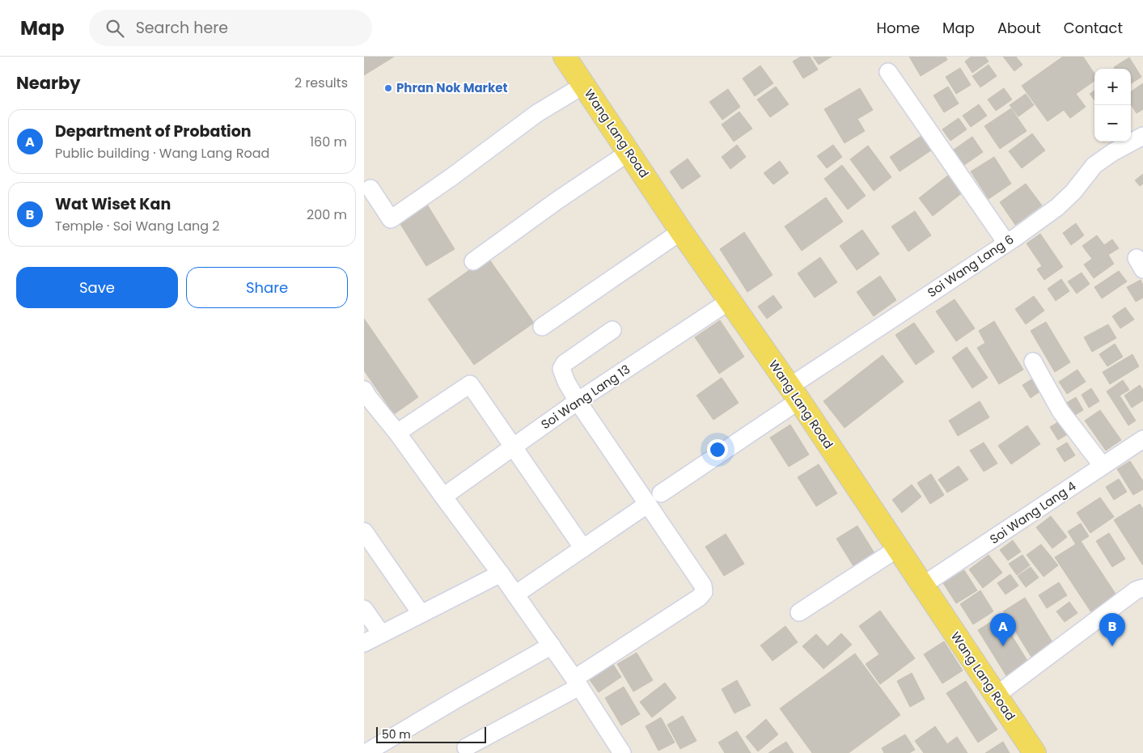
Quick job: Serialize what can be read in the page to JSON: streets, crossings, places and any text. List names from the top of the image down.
{
  "streets": {
    "main road": ["Wang Lang Road"],
    "street": ["Soi Wang Lang 6", "Soi Wang Lang 13", "Soi Wang Lang 4"]
  },
  "crossings": [
    ["Wang Lang Road", "Soi Wang Lang 6"],
    ["Wang Lang Road", "Soi Wang Lang 13"],
    ["Wang Lang Road", "Soi Wang Lang 4"]
  ],
  "places": ["Phran Nok Market"],
  "scale_bar": "50 m",
  "page": {
    "header": "Map",
    "search": "Search here",
    "nav": [
      "Home",
      "Map",
      "About",
      "Contact"
    ],
    "heading": ["Nearby", "2 results"],
    "map_buttons": ["+", "−"],
    "list": [
      {
        "mark": "A",
        "name": "Department of Probation",
        "note": "Public building · Wang Lang Road",
        "value": "160 m"
      },
      {
        "mark": "B",
        "name": "Wat Wiset Kan",
        "note": "Temple · Soi Wang Lang 2",
        "value": "200 m"
      }
    ],
    "buttons": ["Save", "Share"],
    "pins": ["A", "B"],
    "scale": "50 m"
  }
}
